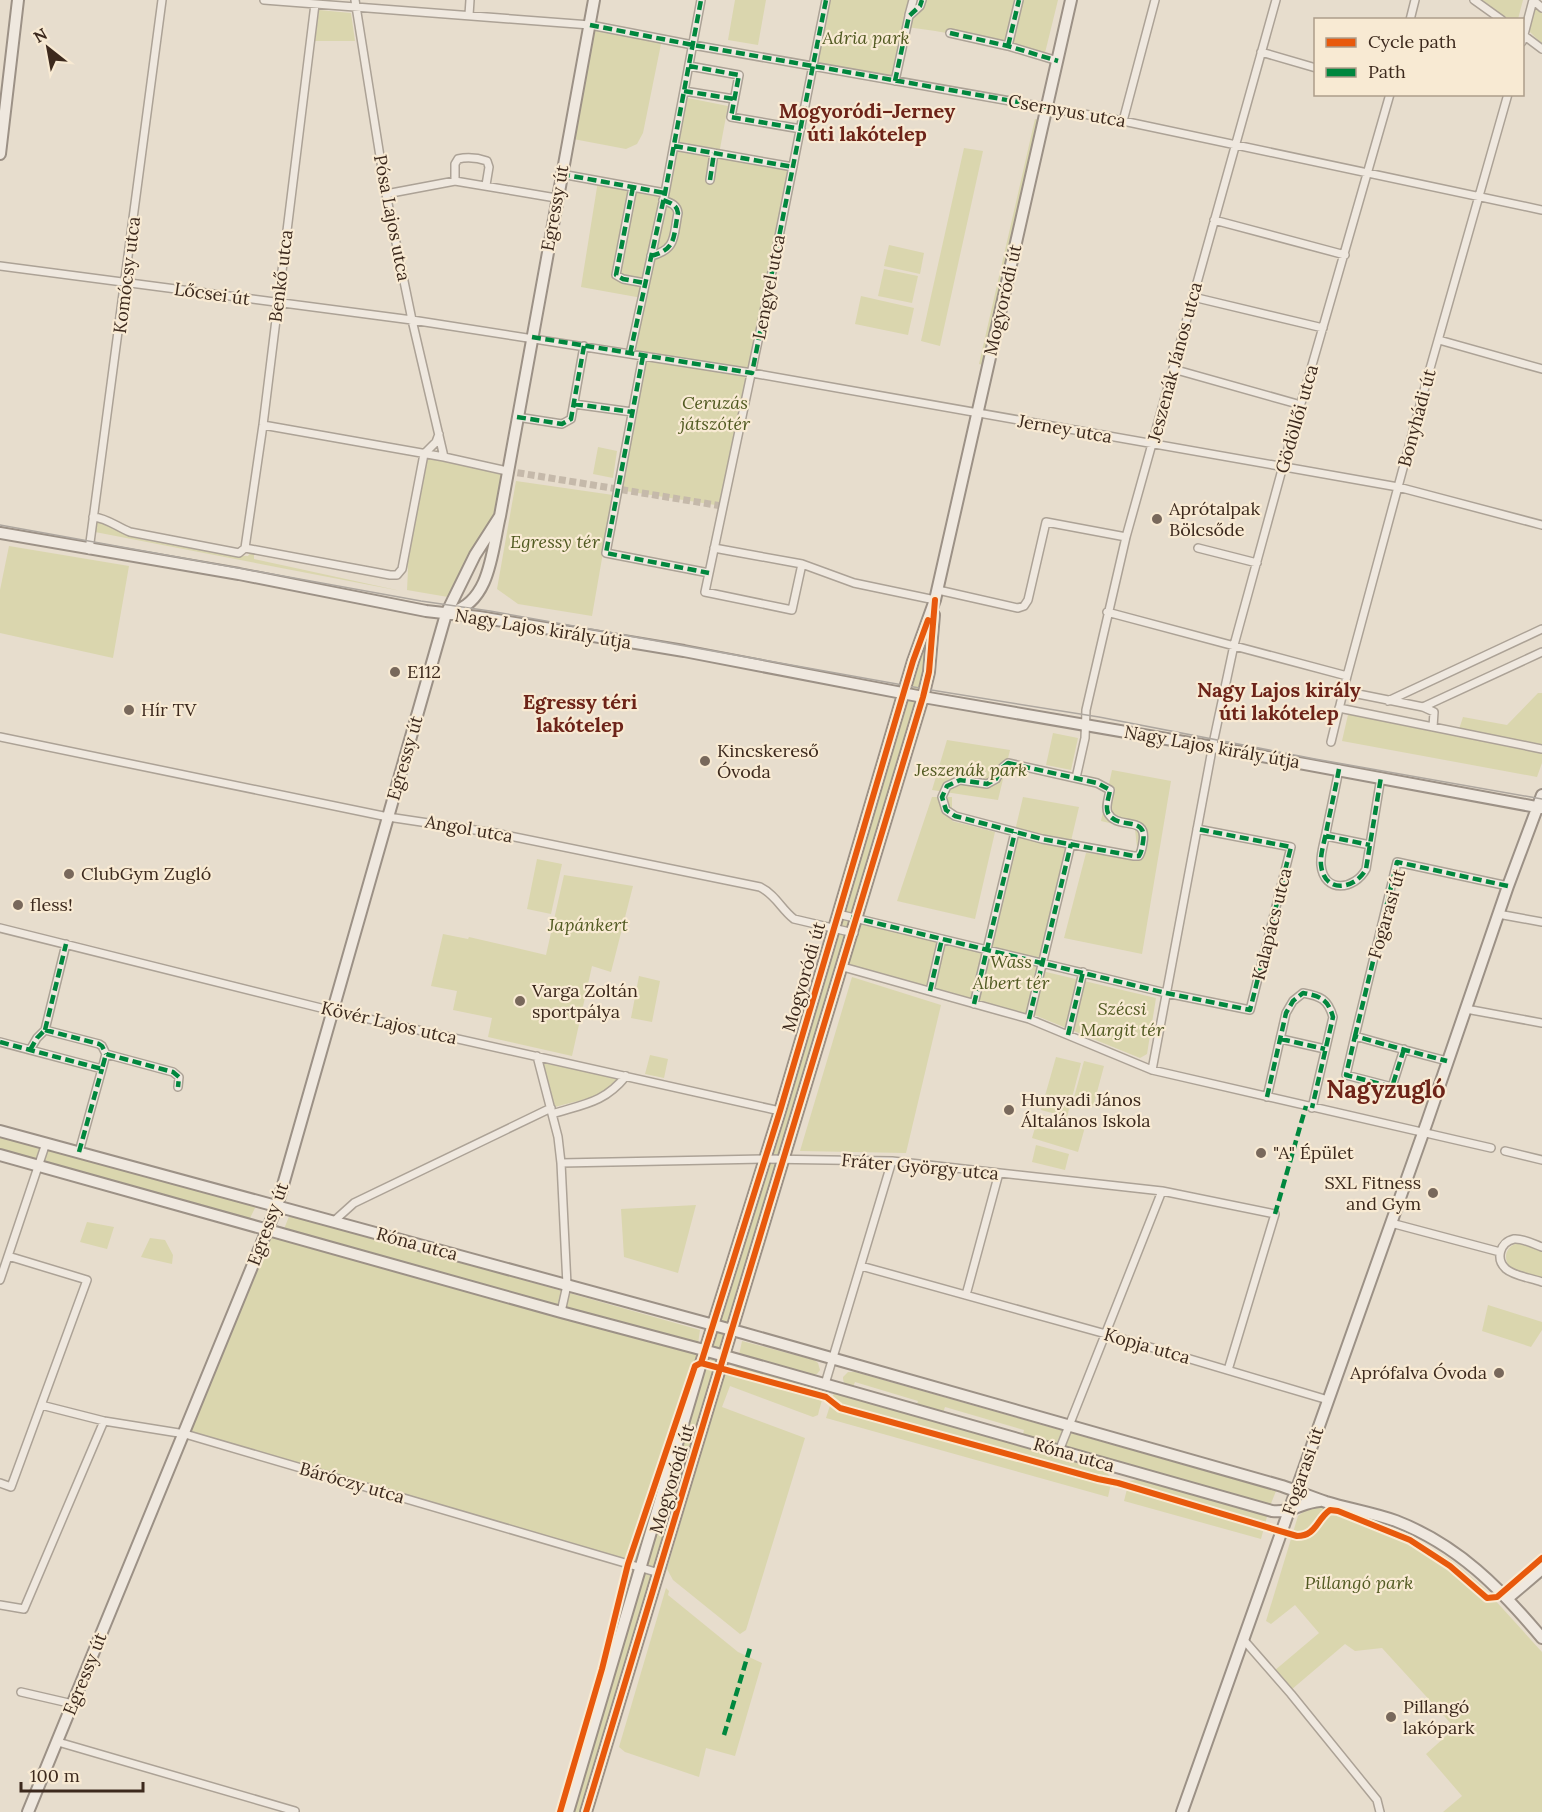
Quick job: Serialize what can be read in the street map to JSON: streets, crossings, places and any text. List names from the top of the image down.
{
  "streets": {
    "street": [
      "Csernyus utca",
      "Egressy út",
      "Pósa Lajos utca",
      "Komócsy utca",
      "Benkő utca",
      "Lengyel utca",
      "Lőcsei út",
      "Mogyoródi út",
      "Jeszenák János utca",
      "Bonyhádi út",
      "Gödöllői utca",
      "Jerney utca",
      "Nagy Lajos király útja",
      "Angol utca",
      "Fogarasi út",
      "Kalapács utca",
      "Kövér Lajos utca",
      "Fráter György utca",
      "Róna utca",
      "Kopja utca",
      "Báróczy utca"
    ]
  },
  "crossings": [
    ["Csernyus utca", "Egressy út"],
    ["Csernyus utca", "Pósa Lajos utca"],
    ["Csernyus utca", "Benkő utca"],
    ["Csernyus utca", "Lengyel utca"],
    ["Csernyus utca", "Mogyoródi út"],
    ["Csernyus utca", "Jeszenák János utca"],
    ["Csernyus utca", "Bonyhádi út"],
    ["Csernyus utca", "Gödöllői utca"],
    ["Egressy út", "Lőcsei út"],
    ["Egressy út", "Jerney utca"],
    ["Egressy út", "Nagy Lajos király útja"],
    ["Egressy út", "Angol utca"],
    ["Egressy út", "Kövér Lajos utca"],
    ["Egressy út", "Róna utca"],
    ["Egressy út", "Báróczy utca"],
    ["Pósa Lajos utca", "Lőcsei út"],
    ["Komócsy utca", "Lőcsei út"],
    ["Komócsy utca", "Nagy Lajos király útja"],
    ["Benkő utca", "Lőcsei út"],
    ["Lengyel utca", "Jerney utca"],
    ["Lőcsei út", "Jerney utca"],
    ["Mogyoródi út", "Jerney utca"],
    ["Mogyoródi út", "Nagy Lajos király útja"],
    ["Mogyoródi út", "Angol utca"],
    ["Mogyoródi út", "Kövér Lajos utca"],
    ["Mogyoródi út", "Fráter György utca"],
    ["Mogyoródi út", "Róna utca"],
    ["Mogyoródi út", "Báróczy utca"],
    ["Jeszenák János utca", "Jerney utca"],
    ["Jeszenák János utca", "Nagy Lajos király útja"],
    ["Bonyhádi út", "Jerney utca"],
    ["Gödöllői utca", "Jerney utca"],
    ["Gödöllői utca", "Nagy Lajos király útja"],
    ["Nagy Lajos király útja", "Fogarasi út"],
    ["Fogarasi út", "Róna utca"],
    ["Fogarasi út", "Kopja utca"],
    ["Fráter György utca", "Kopja utca"]
  ],
  "districts": [
    "Mogyoródi–Jerney úti lakótelep",
    "Nagy Lajos király úti lakótelep",
    "Egressy téri lakótelep",
    "Nagyzugló"
  ],
  "parks": [
    "Adria park",
    "Ceruzás játszótér",
    "Egressy tér",
    "Jeszenák park",
    "Japánkert",
    "Wass Albert tér",
    "Szécsi Margit tér",
    "Pillangó park"
  ],
  "places": [
    "Aprótalpak Bölcsőde",
    "E112",
    "Hír TV",
    "Kincskereső Óvoda",
    "ClubGym Zugló",
    "fless!",
    "Varga Zoltán sportpálya",
    "Hunyadi János Általános Iskola",
    "\"A\" Épület",
    "SXL Fitness and Gym",
    "Aprófalva Óvoda",
    "Pillangó lakópark"
  ],
  "legend": ["Cycle path", "Path"],
  "scale_bar": "100 m",
  "north": "top left"
}
